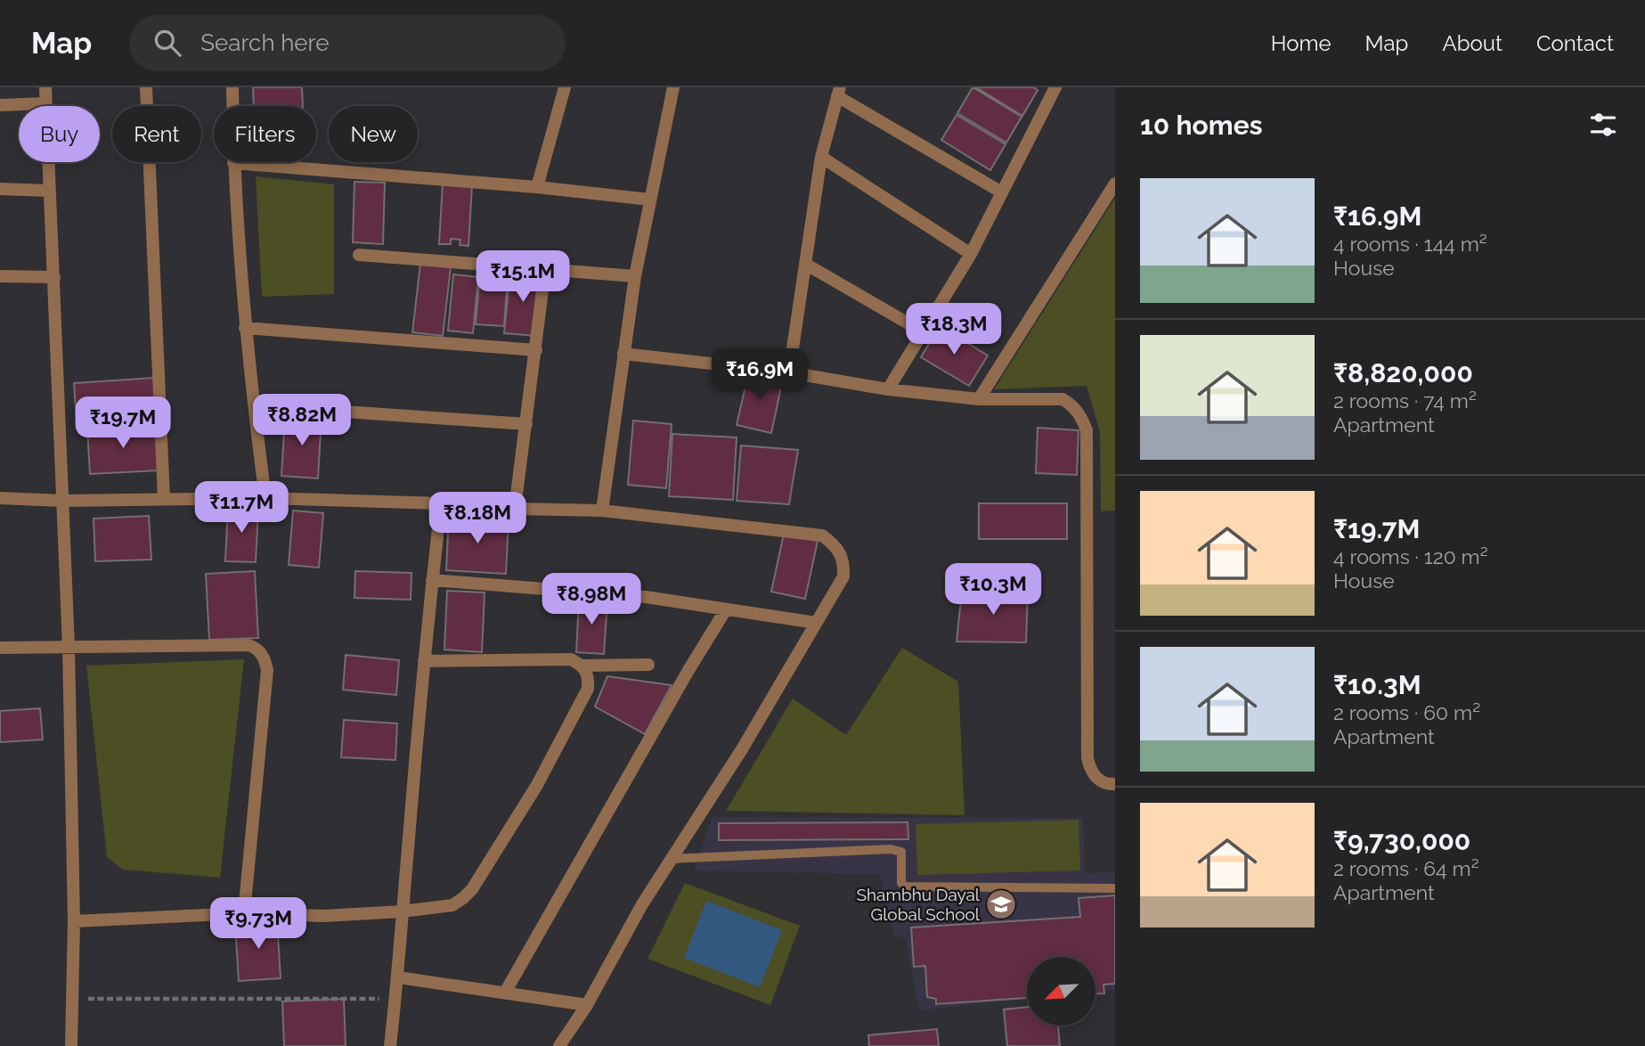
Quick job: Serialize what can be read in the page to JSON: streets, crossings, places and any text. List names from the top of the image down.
{
  "places": {
    "school or university": ["Shambhu Dayal Global School"]
  },
  "north": "bottom left",
  "page": {
    "header": "Map",
    "search": "Search here",
    "nav": [
      "Home",
      "Map",
      "About",
      "Contact"
    ],
    "heading": "10 homes",
    "chip": [
      "Buy",
      "Rent",
      "Filters",
      "New"
    ],
    "list": [
      {
        "name": "₹16.9M",
        "note": "4 rooms · 144 m² · House"
      },
      {
        "name": "₹8,820,000",
        "note": "2 rooms · 74 m² · Apartment"
      },
      {
        "name": "₹19.7M",
        "note": "4 rooms · 120 m² · House"
      },
      {
        "name": "₹10.3M",
        "note": "2 rooms · 60 m² · Apartment"
      },
      {
        "name": "₹9,730,000",
        "note": "2 rooms · 64 m² · Apartment"
      }
    ],
    "price": [
      "₹15.1M",
      "₹18.3M",
      "₹16.9M",
      "₹8.82M",
      "₹19.7M",
      "₹11.7M",
      "₹8.18M",
      "₹10.3M",
      "₹8.98M",
      "₹9.73M"
    ]
  }
}
